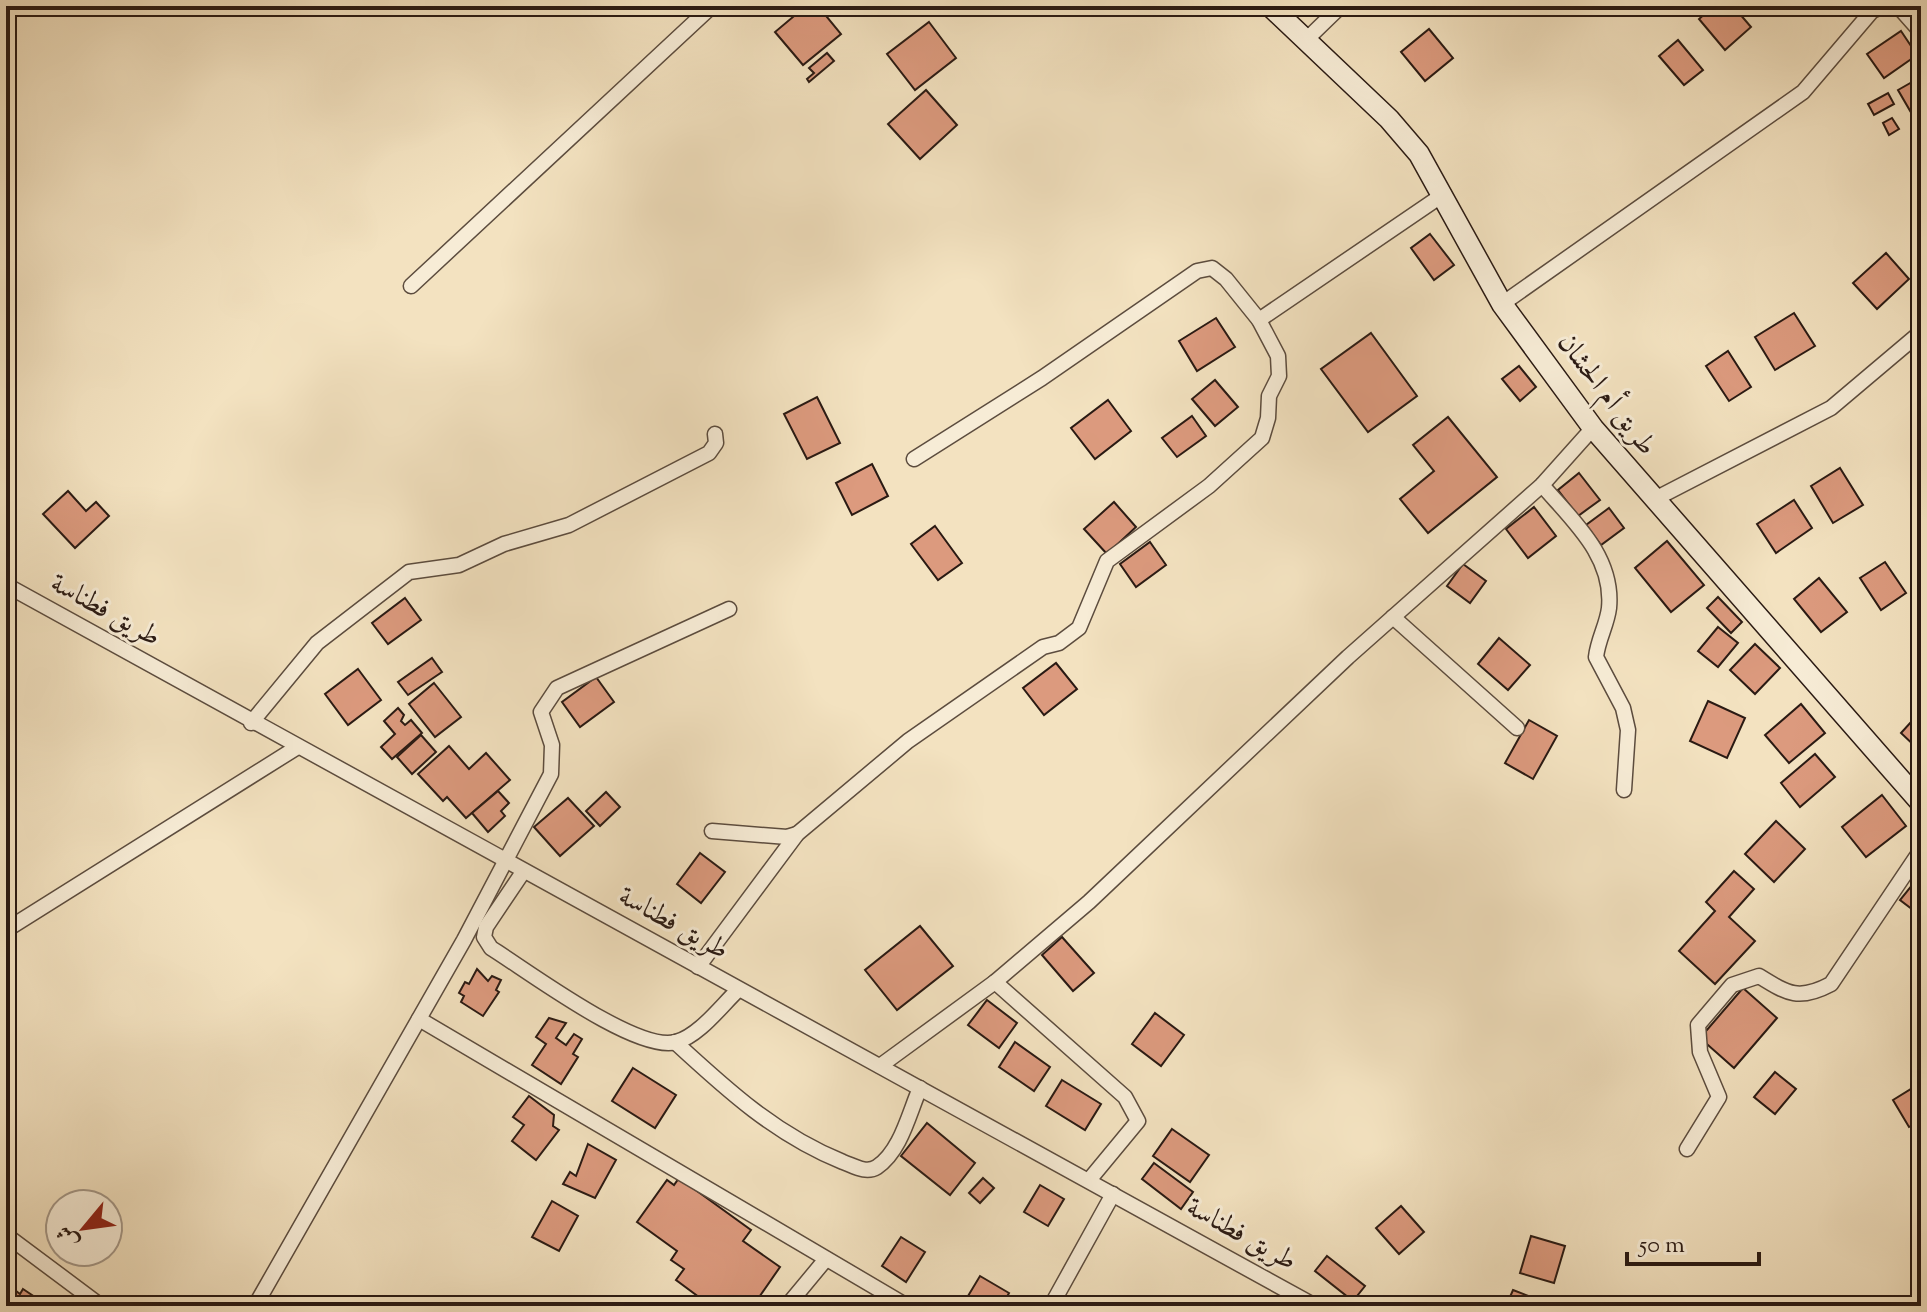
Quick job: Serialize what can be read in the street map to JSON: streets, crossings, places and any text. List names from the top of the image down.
{
  "streets": {
    "street": ["طريق أم الحشان", "طريق فطناسة"]
  },
  "scale_bar": "50 m",
  "north": "bottom left"
}
